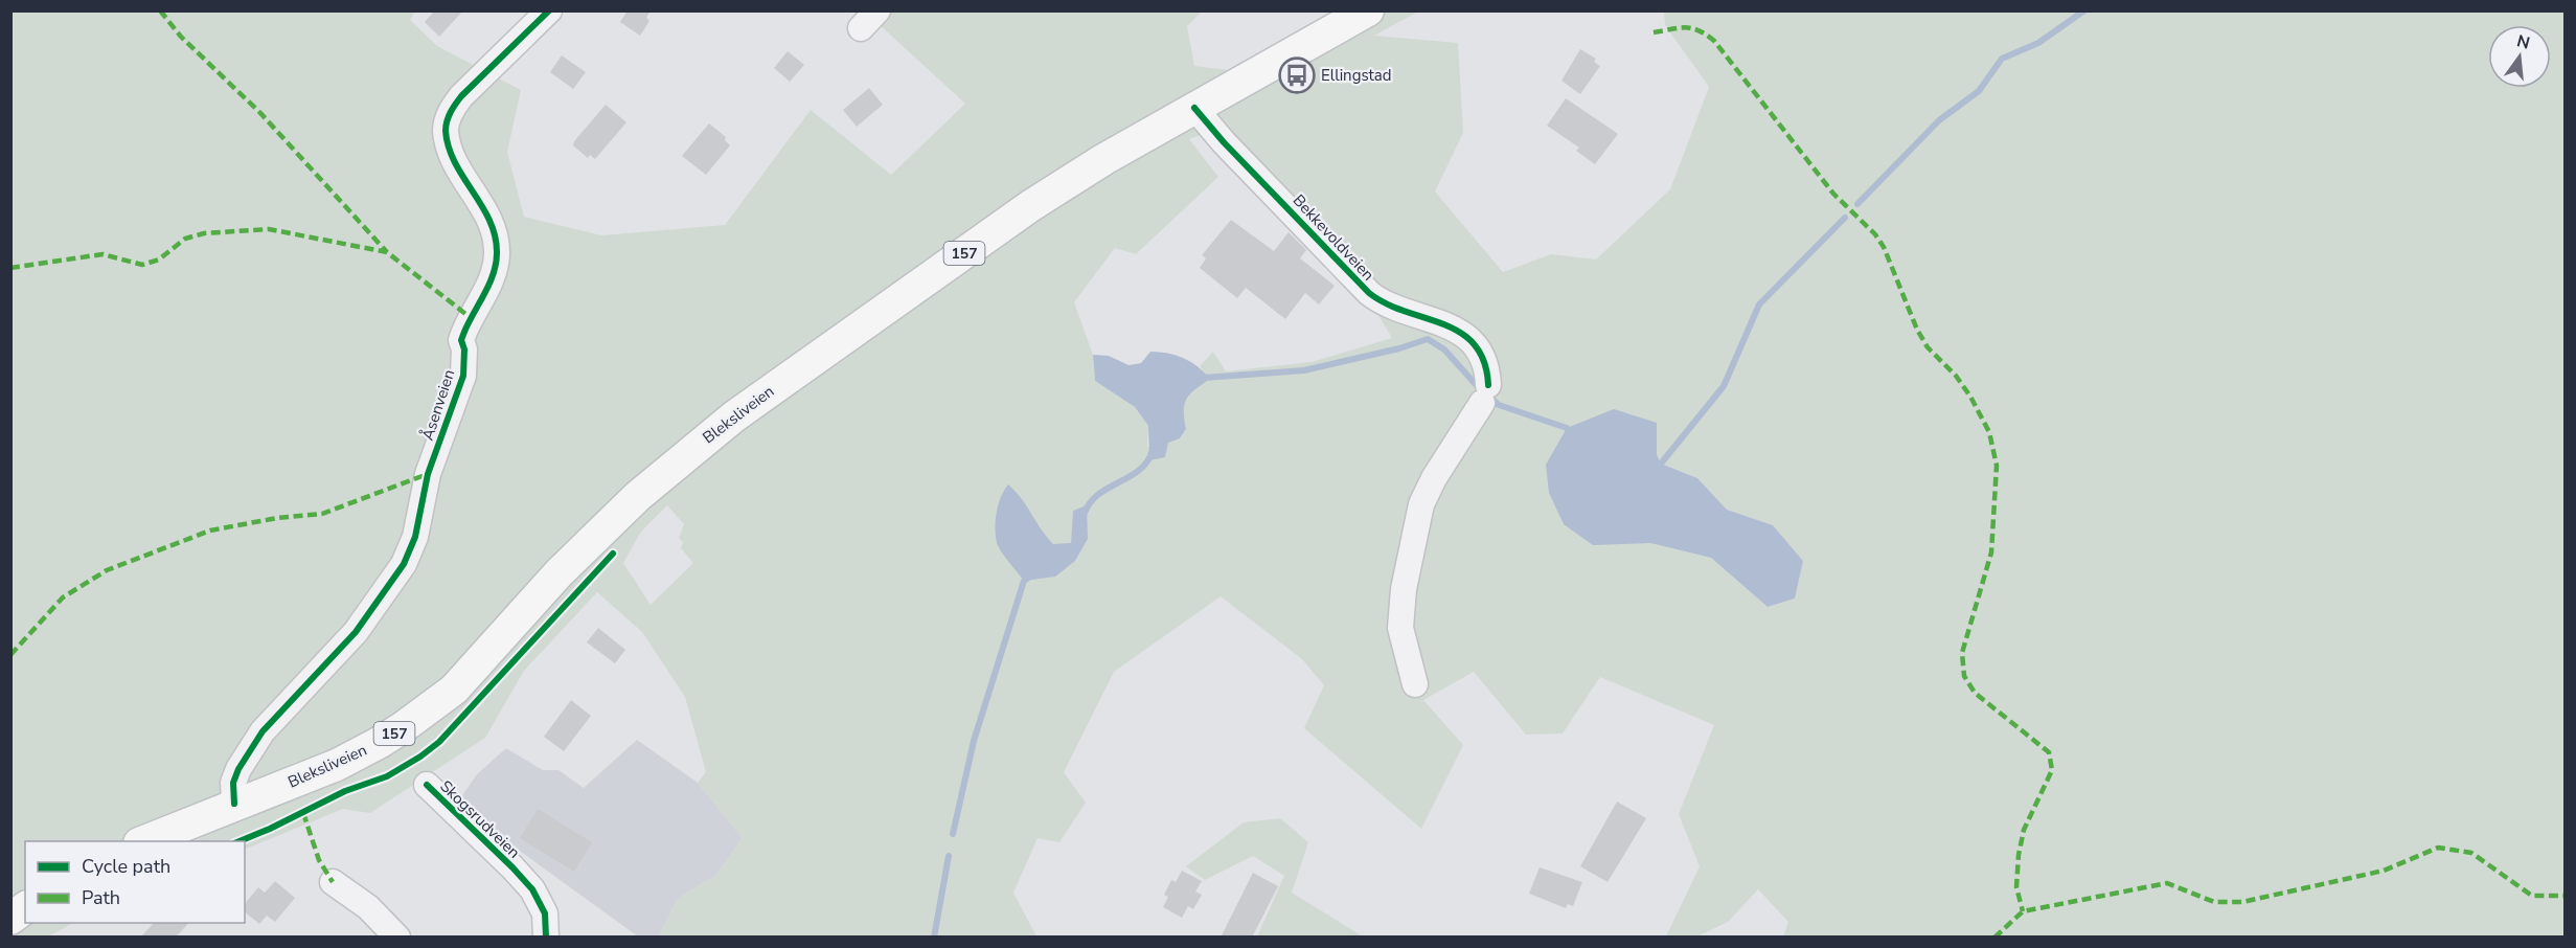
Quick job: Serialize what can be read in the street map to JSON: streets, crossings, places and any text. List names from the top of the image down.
{
  "streets": {
    "main road": ["157", "Bleksliveien"],
    "street": ["Bekkevoldveien", "Åsenveien", "Skogsrudveien"]
  },
  "crossings": [
    ["Bekkevoldveien", "Bleksliveien"],
    ["Åsenveien", "Bleksliveien"]
  ],
  "places": {
    "bus stop": ["Ellingstad"]
  },
  "legend": ["Cycle path", "Path"],
  "north": "top"
}
